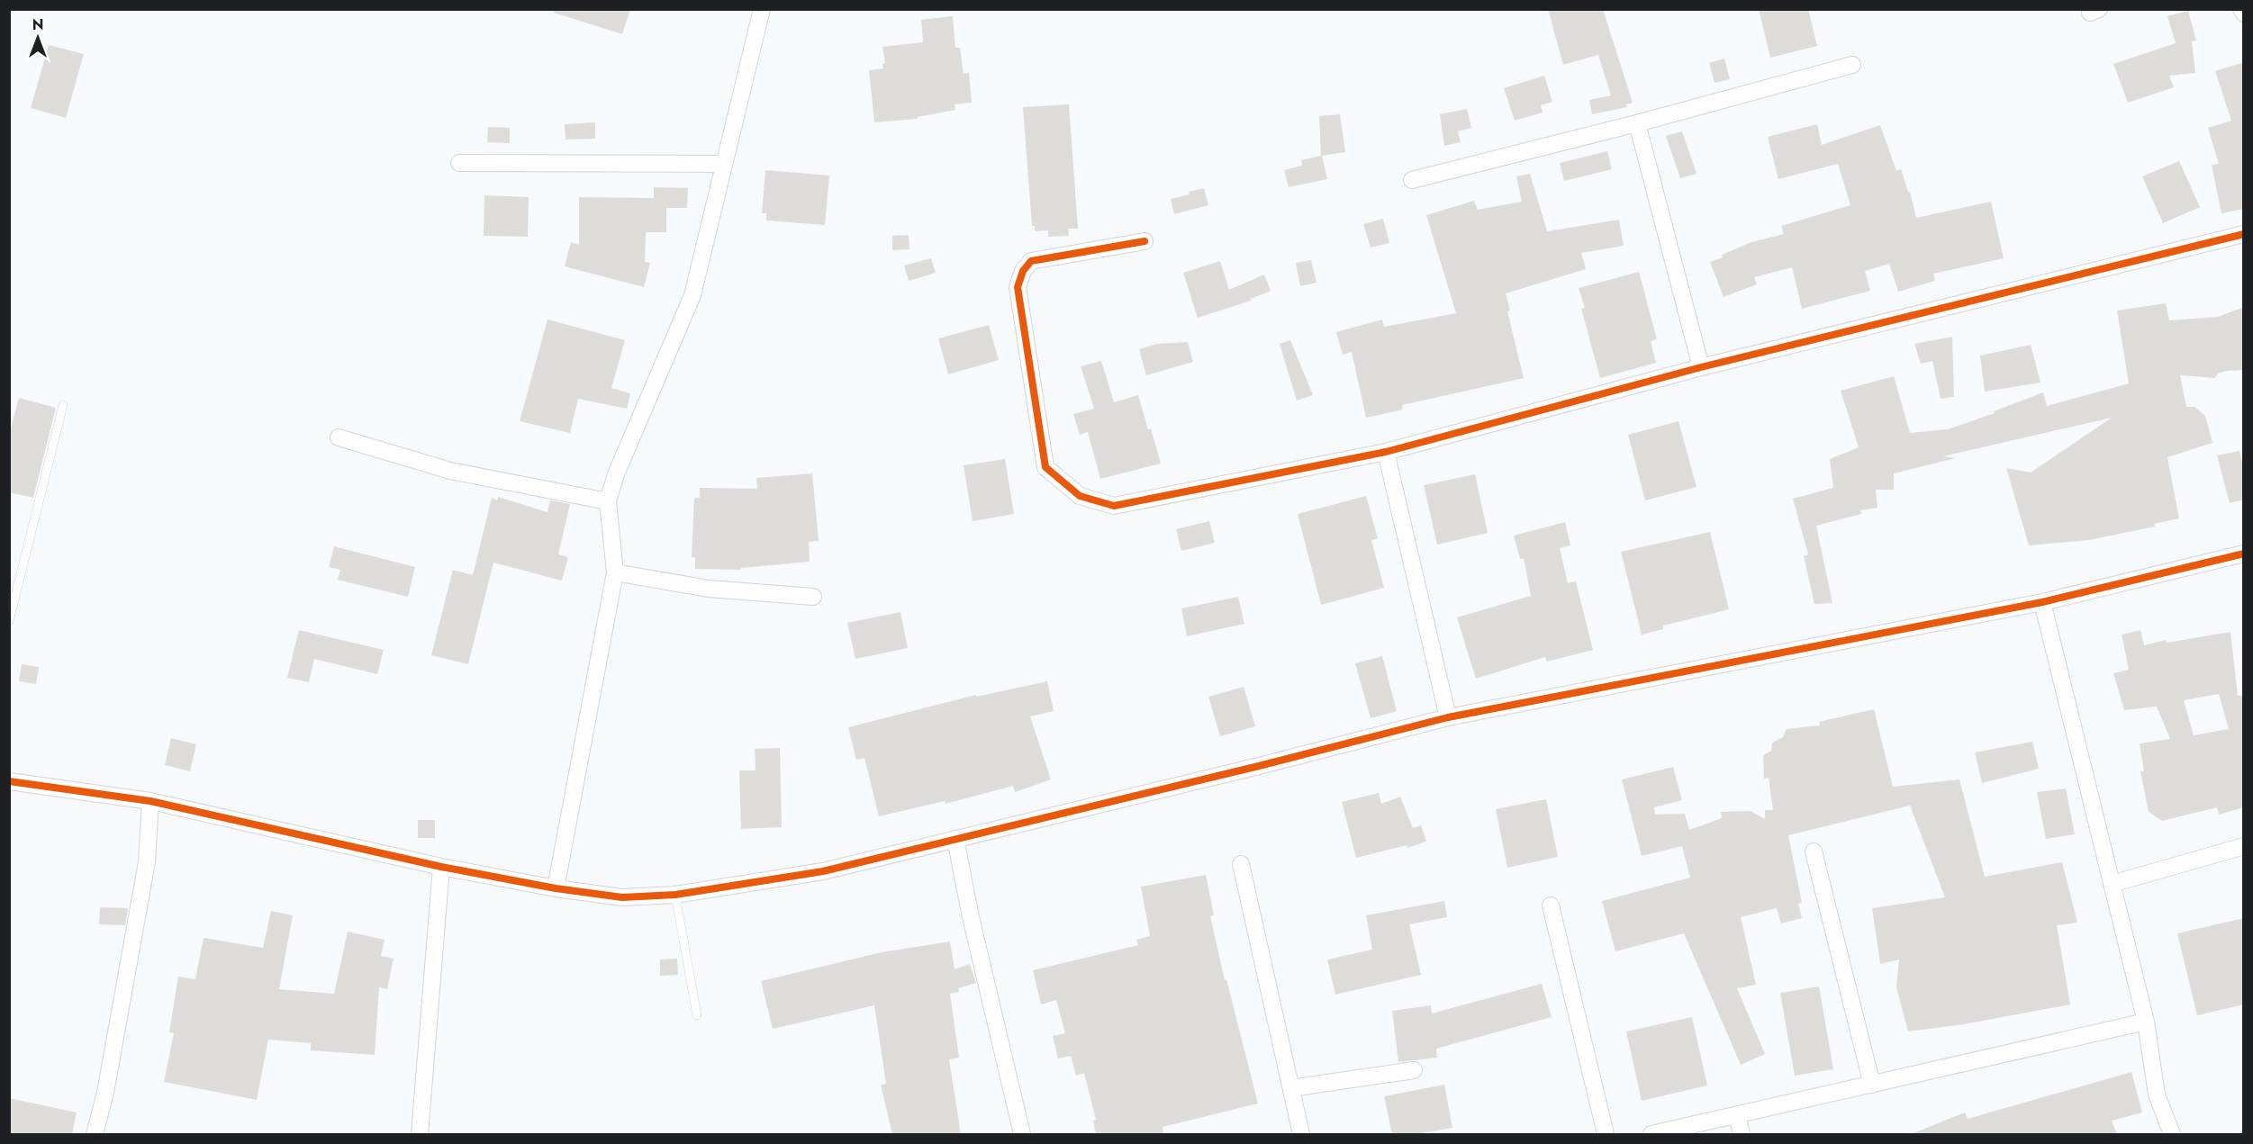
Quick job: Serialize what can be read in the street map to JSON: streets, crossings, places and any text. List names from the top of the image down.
{
  "north": "top"
}
